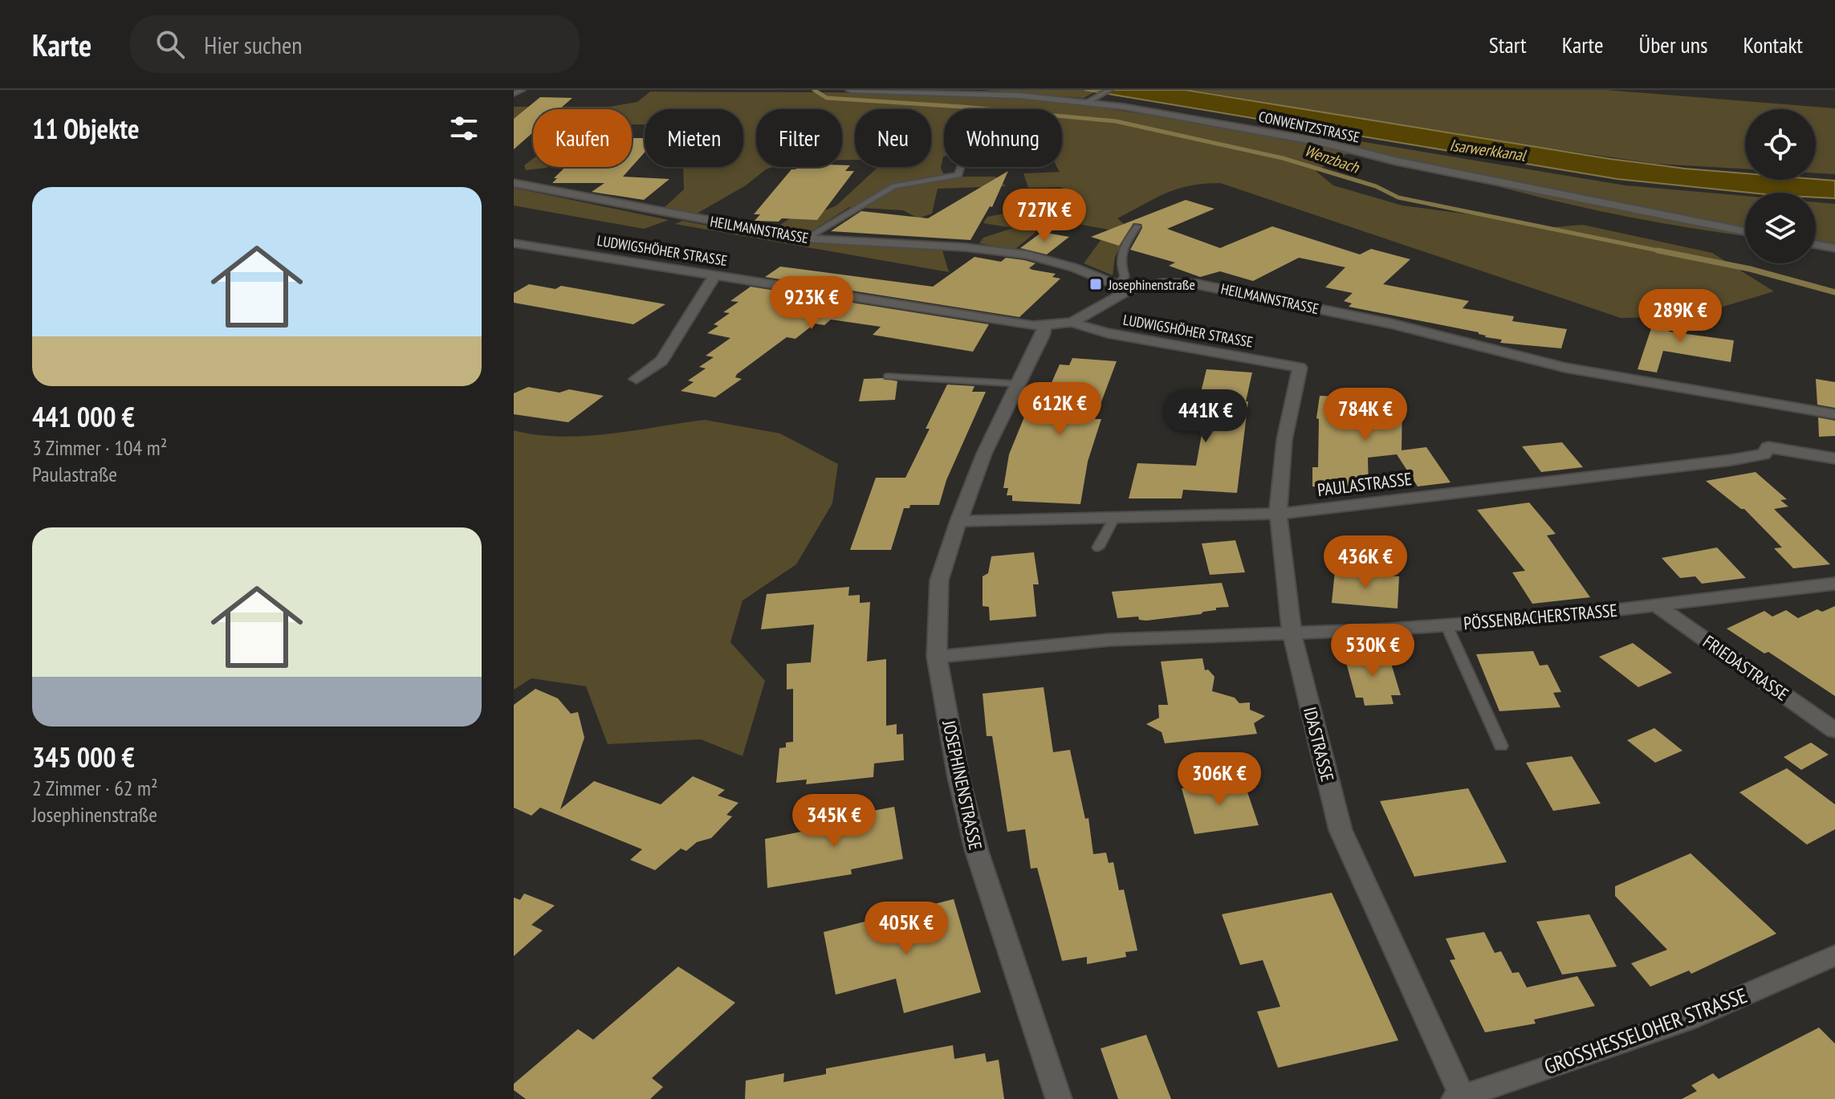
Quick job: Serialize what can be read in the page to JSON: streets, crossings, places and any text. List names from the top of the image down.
{
  "streets": {
    "street": [
      "CONWENTZSTRASSE",
      "HEILMANNSTRASSE",
      "LUDWIGSHÖHER STRASSE",
      "PAULASTRASSE",
      "PÖSSENBACHERSTRASSE",
      "FRIEDASTRASSE",
      "IDASTRASSE",
      "JOSEPHINENSTRASSE",
      "GROSSHESSELOHER STRASSE"
    ]
  },
  "crossings": [
    ["HEILMANNSTRASSE", "LUDWIGSHÖHER STRASSE"],
    ["LUDWIGSHÖHER STRASSE", "IDASTRASSE"],
    ["LUDWIGSHÖHER STRASSE", "JOSEPHINENSTRASSE"],
    ["PAULASTRASSE", "IDASTRASSE"],
    ["PAULASTRASSE", "JOSEPHINENSTRASSE"],
    ["PÖSSENBACHERSTRASSE", "FRIEDASTRASSE"],
    ["PÖSSENBACHERSTRASSE", "IDASTRASSE"],
    ["PÖSSENBACHERSTRASSE", "JOSEPHINENSTRASSE"],
    ["IDASTRASSE", "GROSSHESSELOHER STRASSE"]
  ],
  "water": ["Isarwerkkanal", "Wenzbach"],
  "places": {
    "transit": ["Josephinenstraße"]
  },
  "page": {
    "header": "Karte",
    "search": "Hier suchen",
    "nav": [
      "Start",
      "Karte",
      "Über uns",
      "Kontakt"
    ],
    "heading": "11 Objekte",
    "chip": [
      "Kaufen",
      "Mieten",
      "Filter",
      "Neu",
      "Wohnung"
    ],
    "list": [
      {
        "name": "441 000 €",
        "note": "3 Zimmer · 104 m² · Paulastraße"
      },
      {
        "name": "345 000 €",
        "note": "2 Zimmer · 62 m² · Josephinenstraße"
      }
    ],
    "price": [
      "727K €",
      "923K €",
      "289K €",
      "612K €",
      "784K €",
      "441K €",
      "436K €",
      "530K €",
      "306K €",
      "345K €",
      "405K €"
    ]
  }
}
